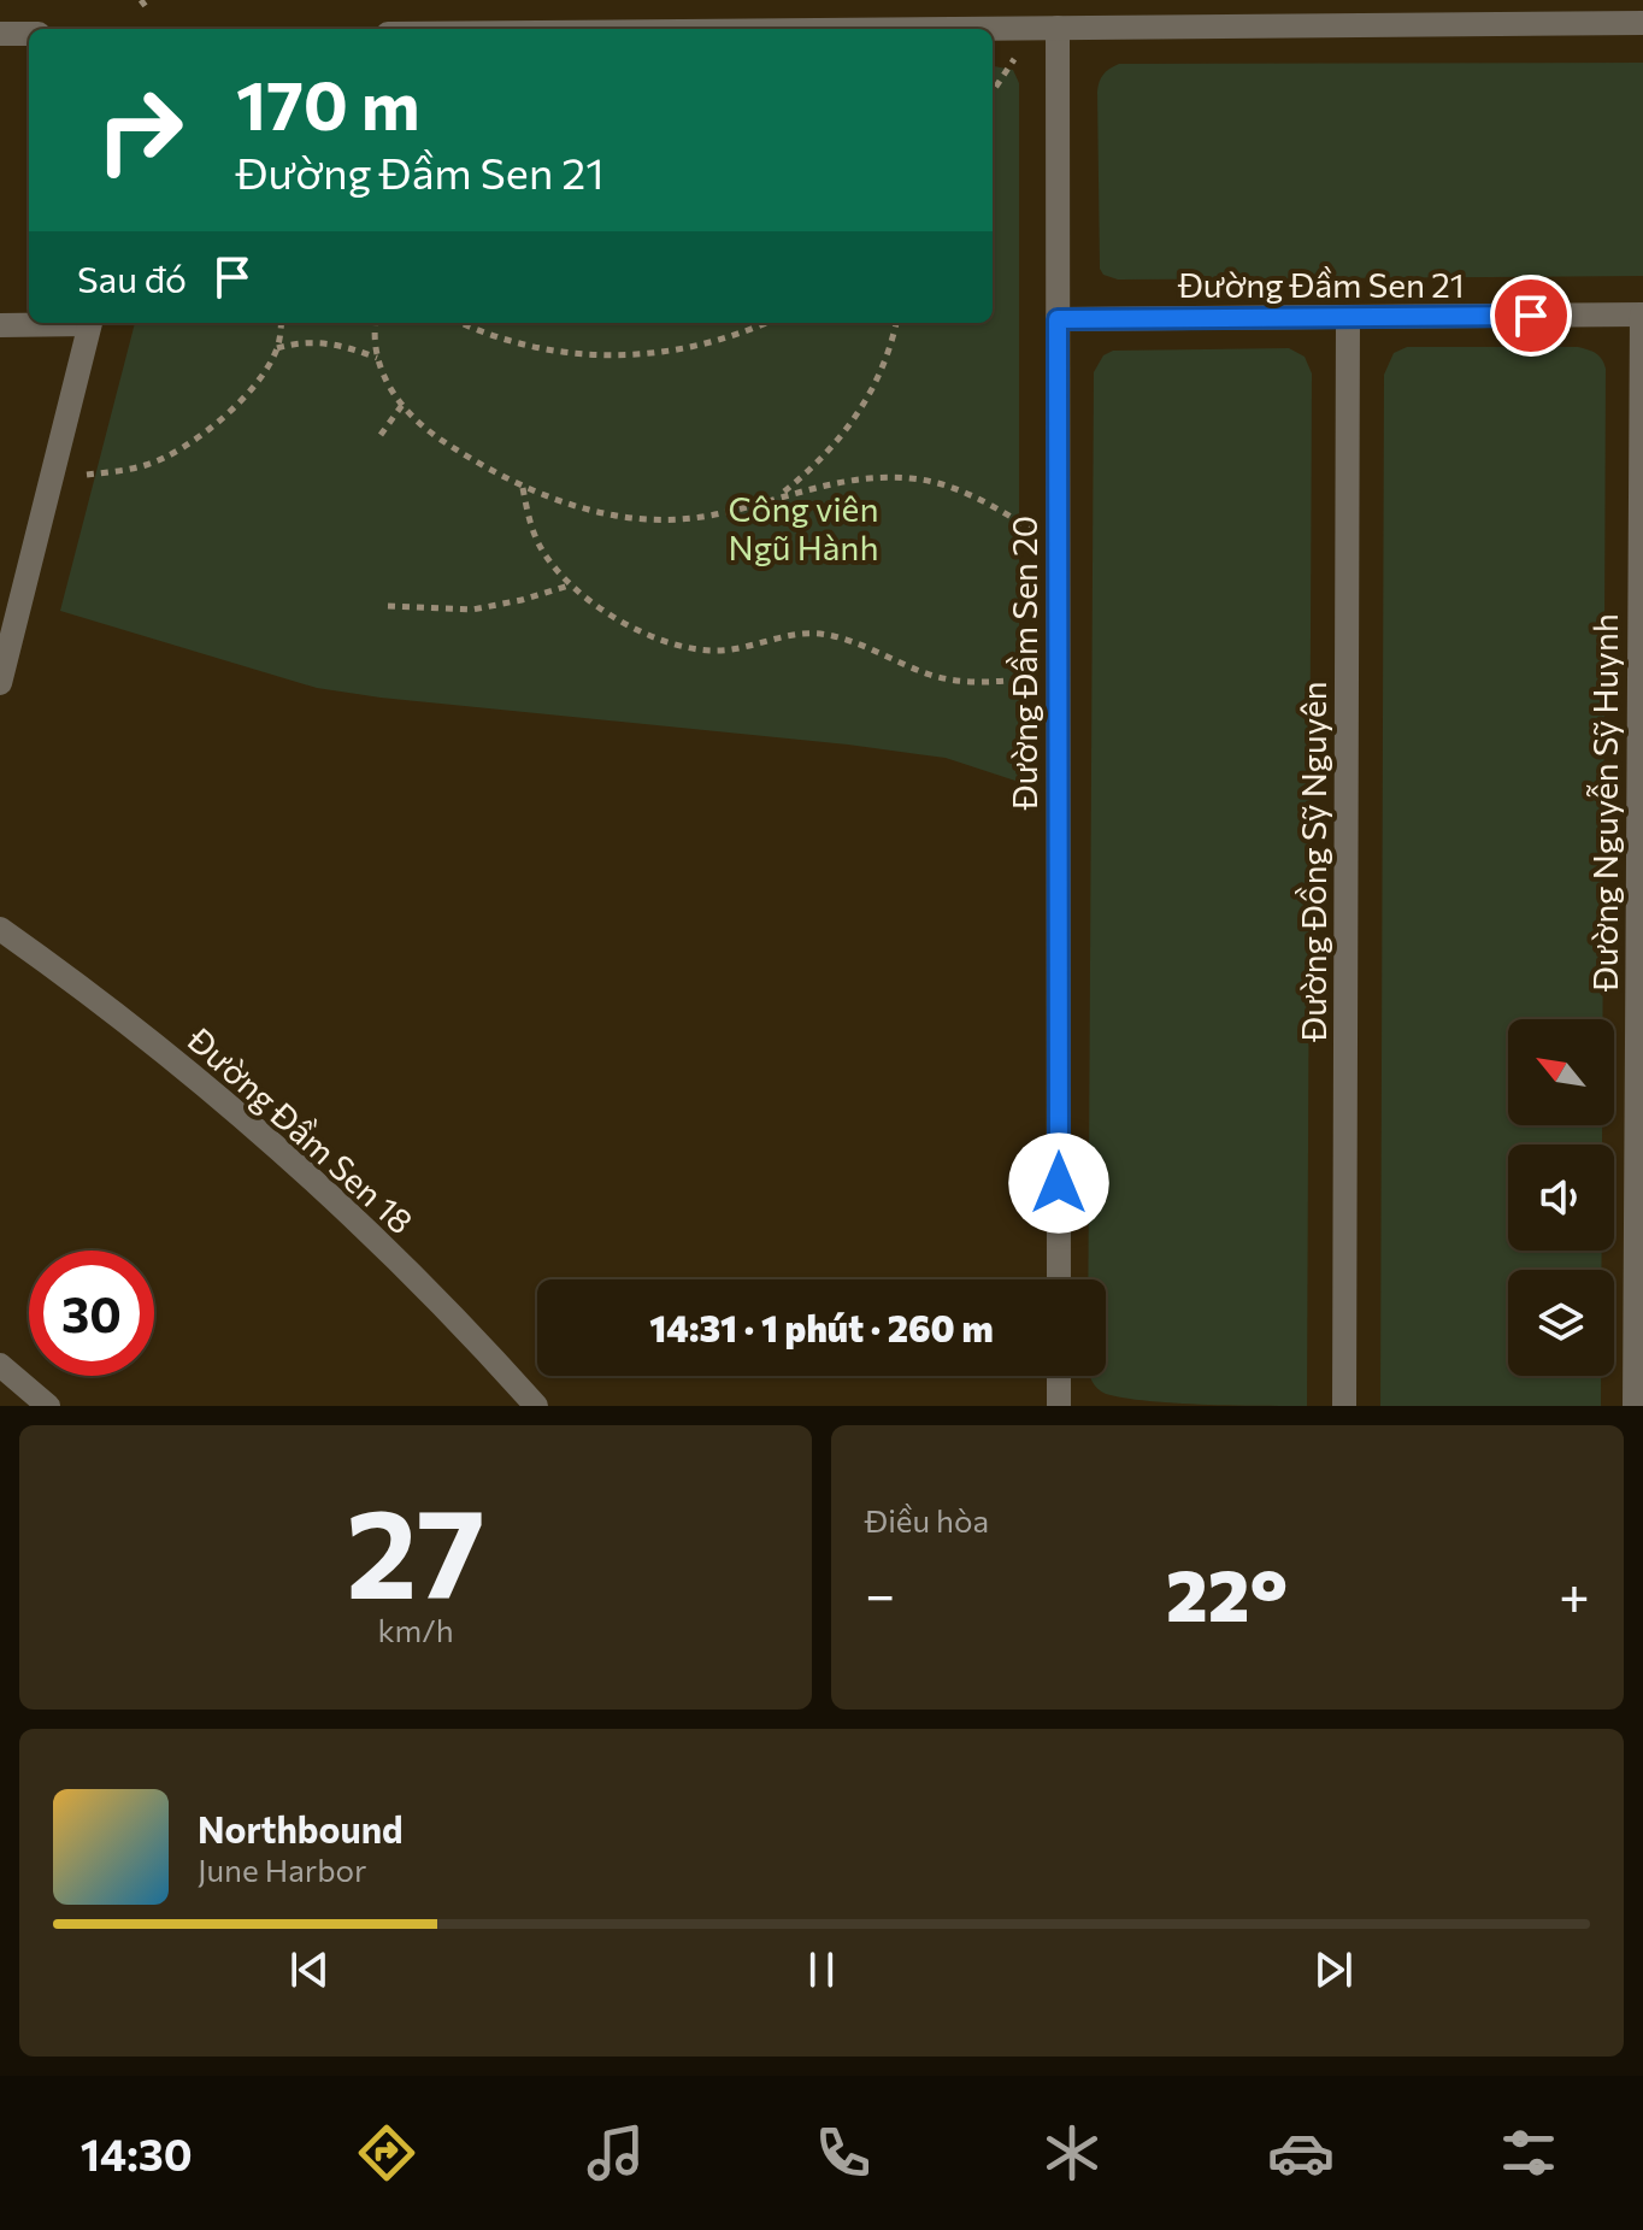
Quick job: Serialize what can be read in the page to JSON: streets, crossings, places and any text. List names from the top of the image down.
{
  "streets": {
    "street": [
      "Đường Đầm Sen 21",
      "Đường Đầm Sen 20",
      "Đường Nguyễn Sỹ Huynh",
      "Đường Đồng Sỹ Nguyên",
      "Đường Đầm Sen 18"
    ]
  },
  "crossings": [
    ["Đường Đầm Sen 21", "Đường Đầm Sen 20"],
    ["Đường Đầm Sen 21", "Đường Nguyễn Sỹ Huynh"],
    ["Đường Đầm Sen 21", "Đường Đồng Sỹ Nguyên"]
  ],
  "parks": ["Công viên Ngũ Hành"],
  "north": "top left",
  "page": {
    "turn": ["170 m", "Đường Đầm Sen 21"],
    "then": "Sau đó",
    "limit": "30",
    "trip": "14:31 · 1 phút · 260 m",
    "tile": [
      ["27", "km/h"],
      "Điều hòa"
    ],
    "heat": ["−", "22°", "+"],
    "song": ["Northbound", "June Harbor"],
    "tabs": "14:30"
  }
}
